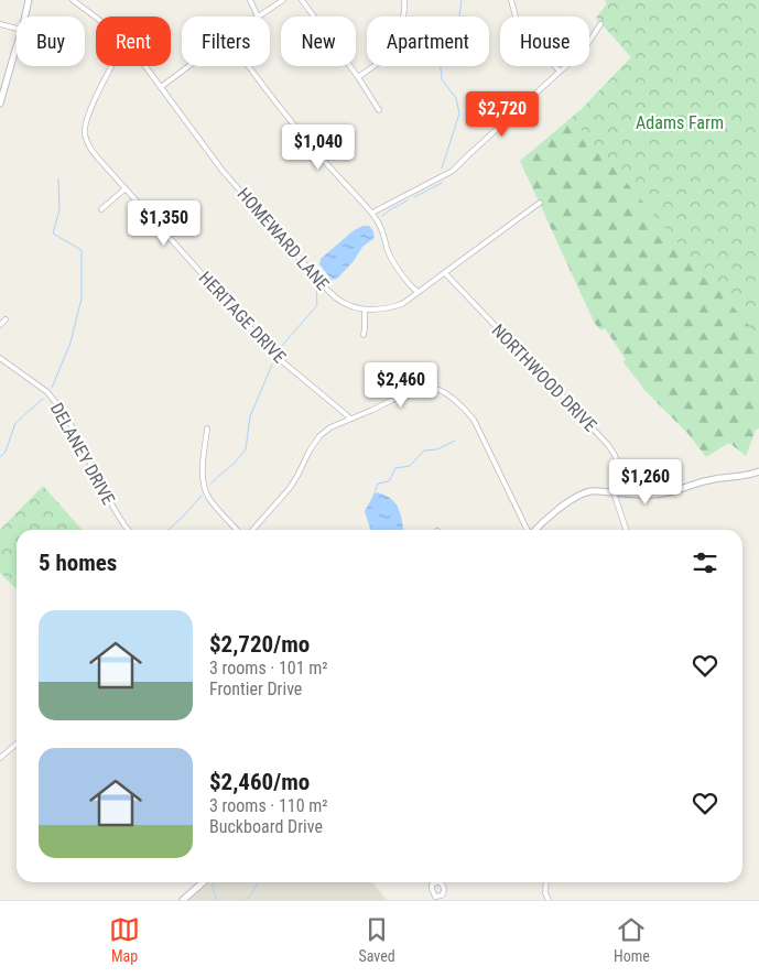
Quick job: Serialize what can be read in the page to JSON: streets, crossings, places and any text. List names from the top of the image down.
{
  "streets": {
    "street": [
      "HOMEWARD LANE",
      "HERITAGE DRIVE",
      "NORTHWOOD DRIVE",
      "DELANEY DRIVE"
    ]
  },
  "crossings": [
    ["HOMEWARD LANE", "NORTHWOOD DRIVE"]
  ],
  "parks": ["Adams Farm"],
  "page": {
    "chip": [
      "Buy",
      "Rent",
      "Filters",
      "New",
      "Apartment",
      "House"
    ],
    "price": [
      "$2,720",
      "$1,040",
      "$1,350",
      "$2,460",
      "$1,260"
    ],
    "heading": "5 homes",
    "list": [
      {
        "name": "$2,720/mo",
        "note": "3 rooms · 101 m² · Frontier Drive"
      },
      {
        "name": "$2,460/mo",
        "note": "3 rooms · 110 m² · Buckboard Drive"
      }
    ],
    "tabs": ["Map", "Saved", "Home"]
  }
}
